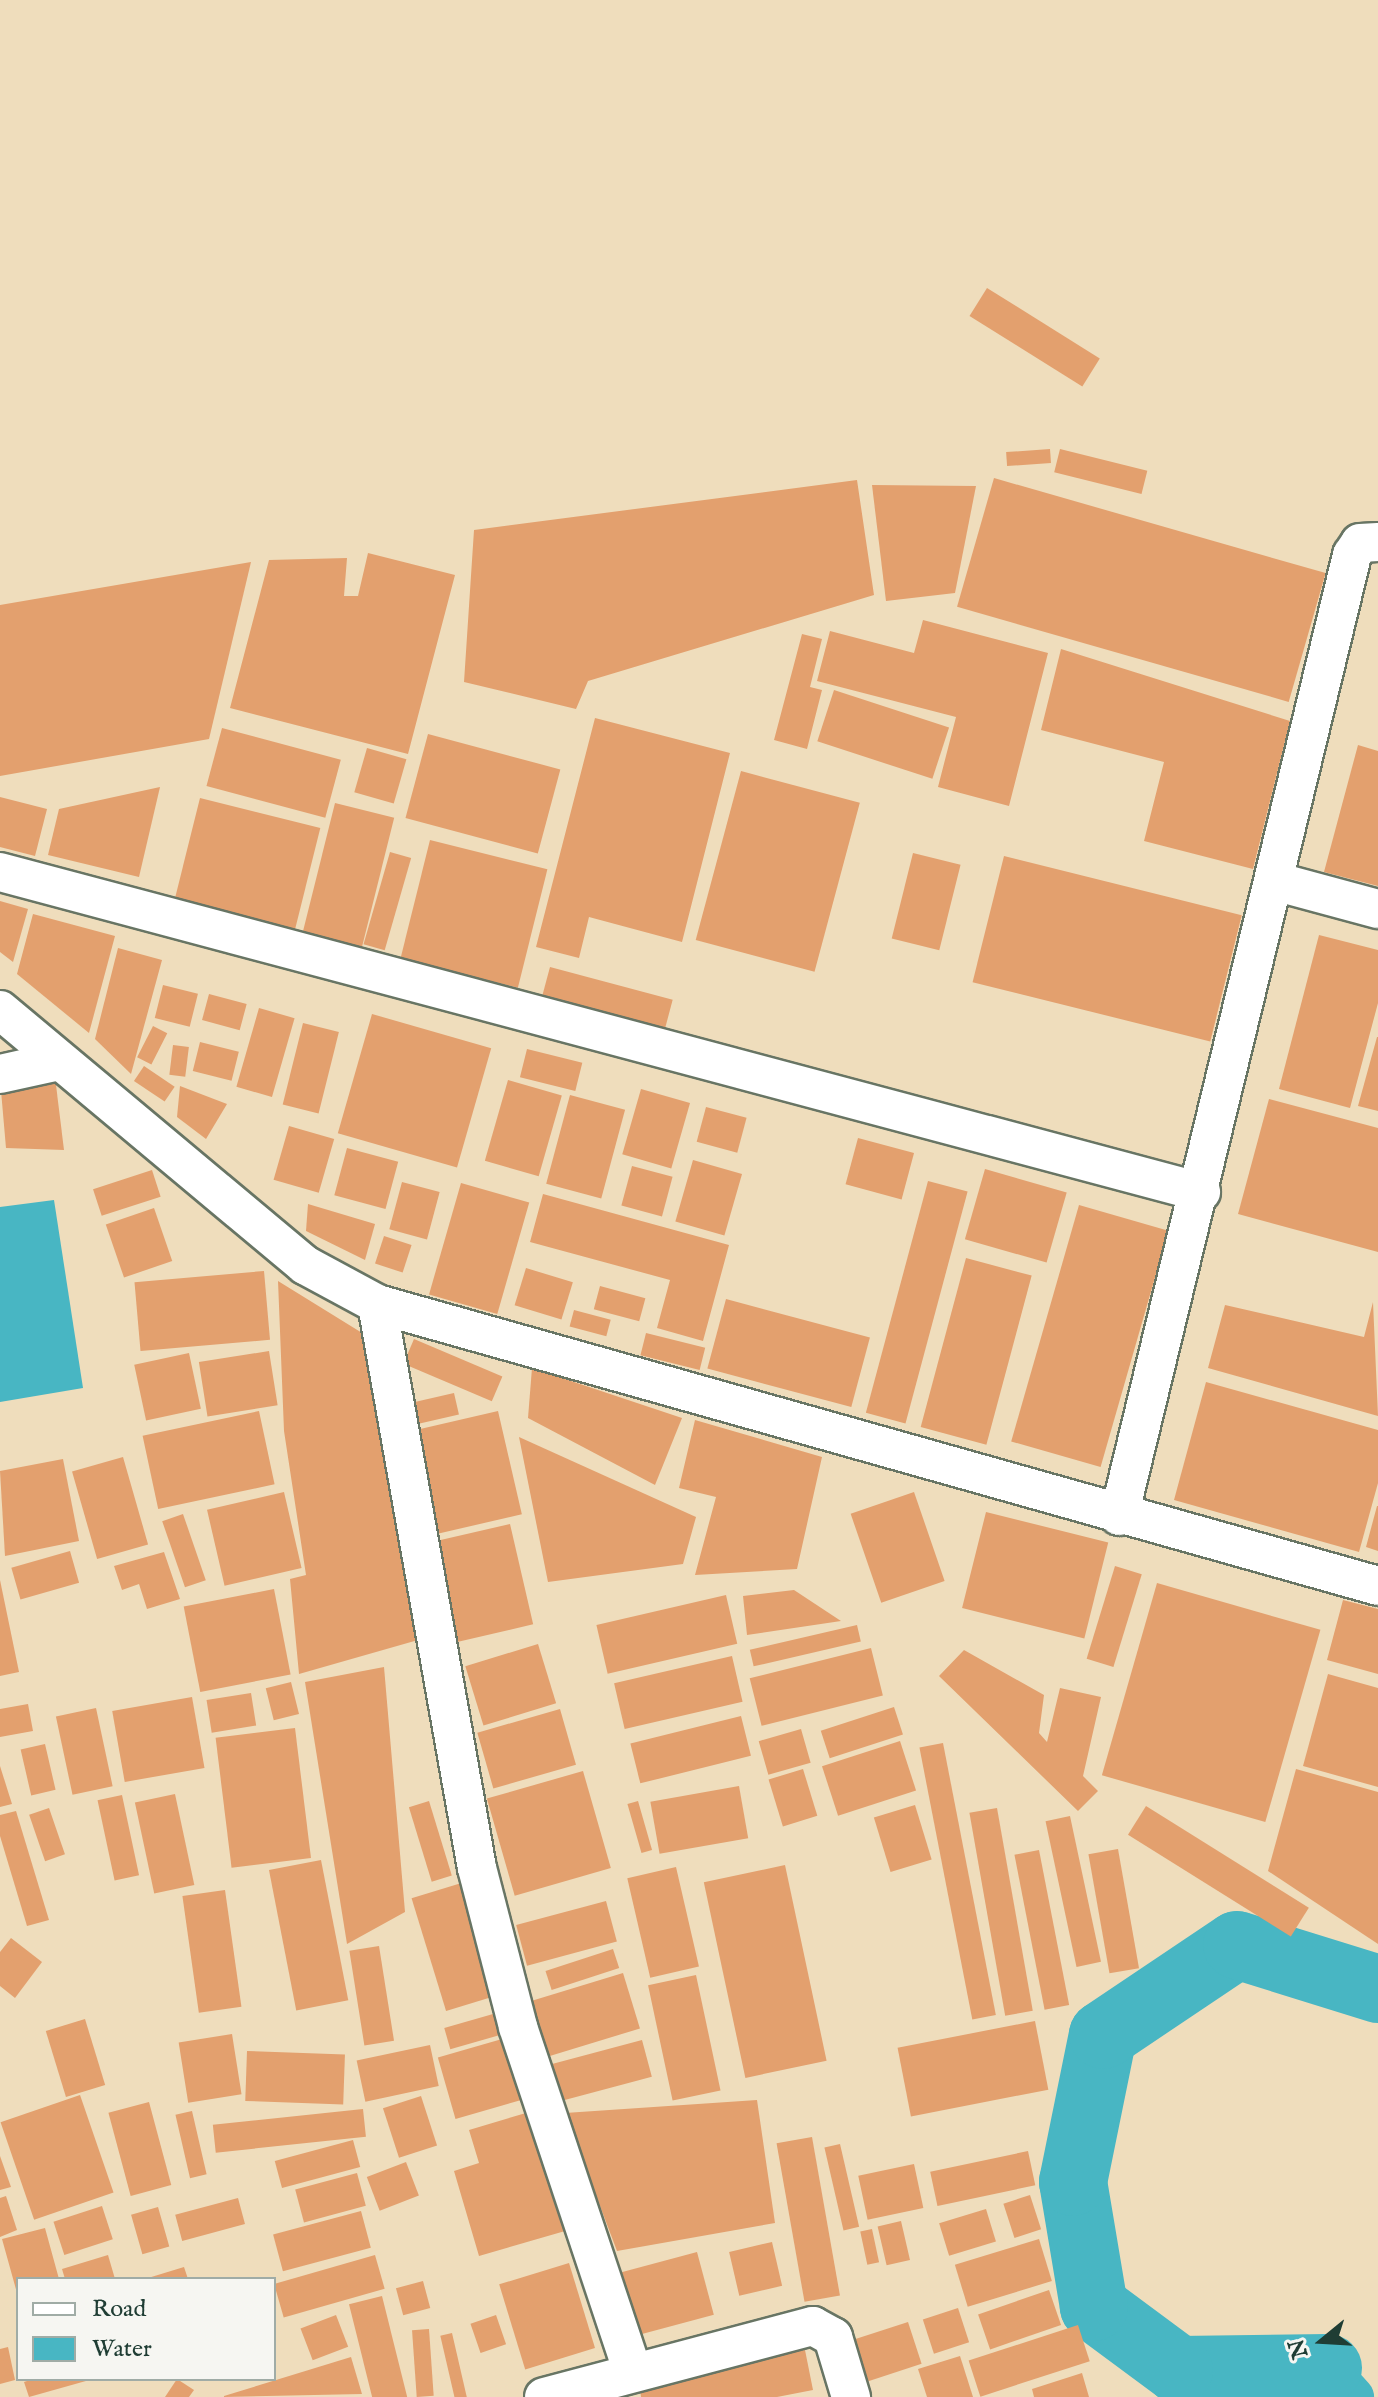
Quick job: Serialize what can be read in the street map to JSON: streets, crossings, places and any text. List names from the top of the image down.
{
  "legend": ["Road", "Water"],
  "north": "left"
}
